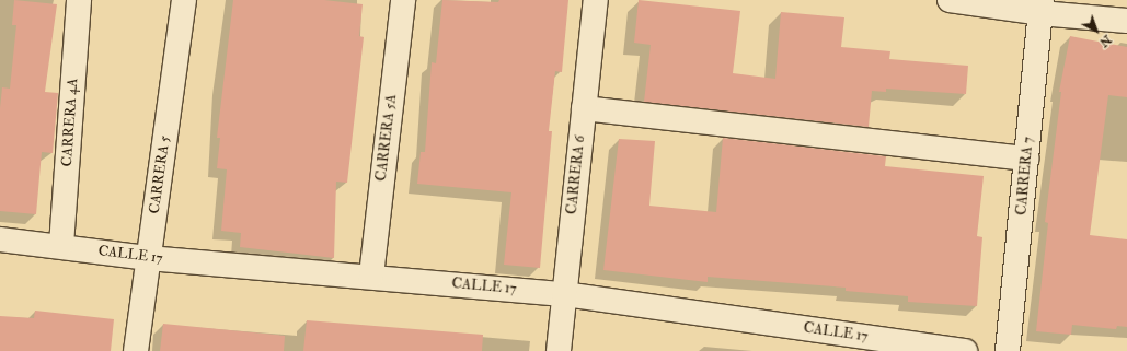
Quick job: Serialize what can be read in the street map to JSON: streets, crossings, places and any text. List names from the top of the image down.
{
  "streets": {
    "street": [
      "CARRERA 4A",
      "CARRERA 5A",
      "CARRERA 5",
      "CARRERA 6",
      "CARRERA 7",
      "CALLE 17"
    ]
  },
  "crossings": [
    ["CARRERA 4A", "CALLE 17"],
    ["CARRERA 5A", "CALLE 17"],
    ["CARRERA 5", "CALLE 17"],
    ["CARRERA 6", "CALLE 17"]
  ],
  "north": "bottom right"
}
